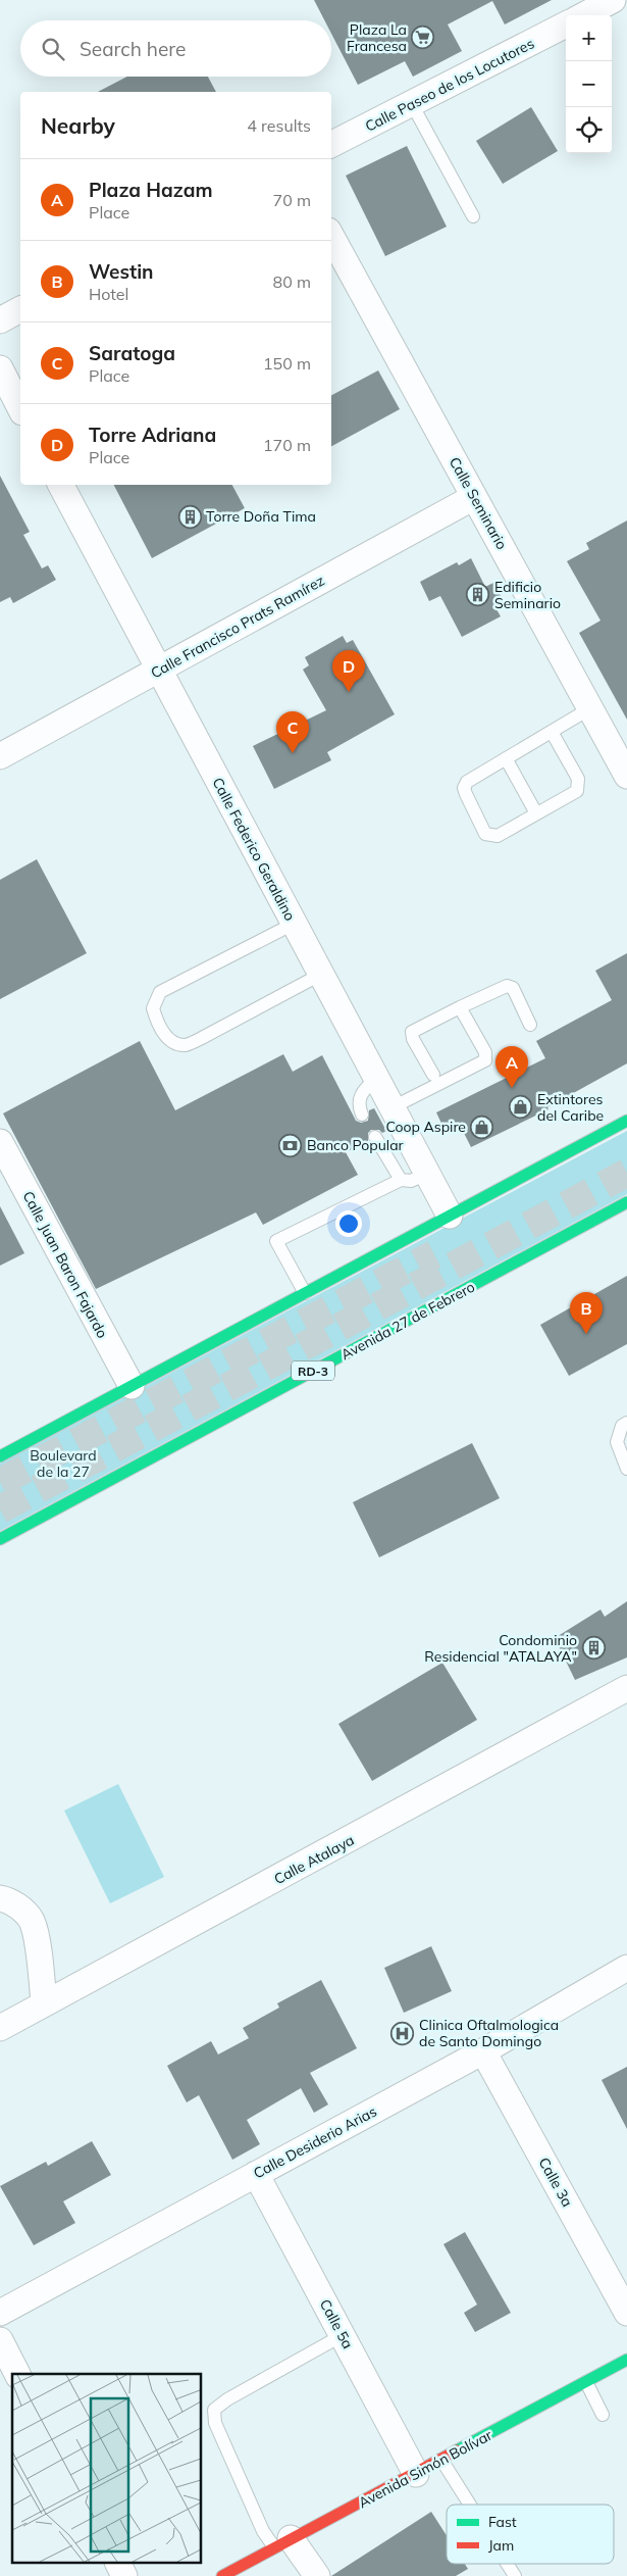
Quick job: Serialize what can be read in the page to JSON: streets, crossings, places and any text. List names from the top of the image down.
{
  "streets": {
    "main road": ["Avenida 27 de Febrero", "RD-3", "Avenida Simón Bolívar"],
    "street": [
      "Calle Paseo de los Locutores",
      "Calle Seminario",
      "Calle Francisco Prats Ramírez",
      "Calle Federico Geraldino",
      "Calle Juan Baron Fajardo",
      "Calle Atalaya",
      "Calle Desiderio Arias",
      "Calle 3a",
      "Calle 5a"
    ]
  },
  "crossings": [
    ["Calle Seminario", "Calle Francisco Prats Ramírez"],
    ["Calle Francisco Prats Ramírez", "Calle Federico Geraldino"],
    ["Calle Desiderio Arias", "Calle 3a"],
    ["Calle Desiderio Arias", "Calle 5a"],
    ["Calle 5a", "Avenida Simón Bolívar"]
  ],
  "parks": ["Boulevard de la 27"],
  "places": {
    "supermarket": ["Plaza La Francesa"],
    "building": ["Torre Doña Tima", "Edificio Seminario", "Condominio Residencial \"ATALAYA\""],
    "shop": ["Extintores del Caribe", "Coop Aspire"],
    "bank": ["Banco Popular"],
    "hospital": ["Clinica Oftalmologica de Santo Domingo"]
  },
  "legend": ["Fast", "Jam"],
  "page": {
    "map_buttons": ["+", "−"],
    "search": "Search here",
    "heading": ["Nearby", "4 results"],
    "list": [
      {
        "mark": "A",
        "name": "Plaza Hazam",
        "note": "Place",
        "value": "70 m"
      },
      {
        "mark": "B",
        "name": "Westin",
        "note": "Hotel",
        "value": "80 m"
      },
      {
        "mark": "C",
        "name": "Saratoga",
        "note": "Place",
        "value": "150 m"
      },
      {
        "mark": "D",
        "name": "Torre Adriana",
        "note": "Place",
        "value": "170 m"
      }
    ],
    "pins": [
      "D",
      "C",
      "A",
      "B"
    ]
  }
}
